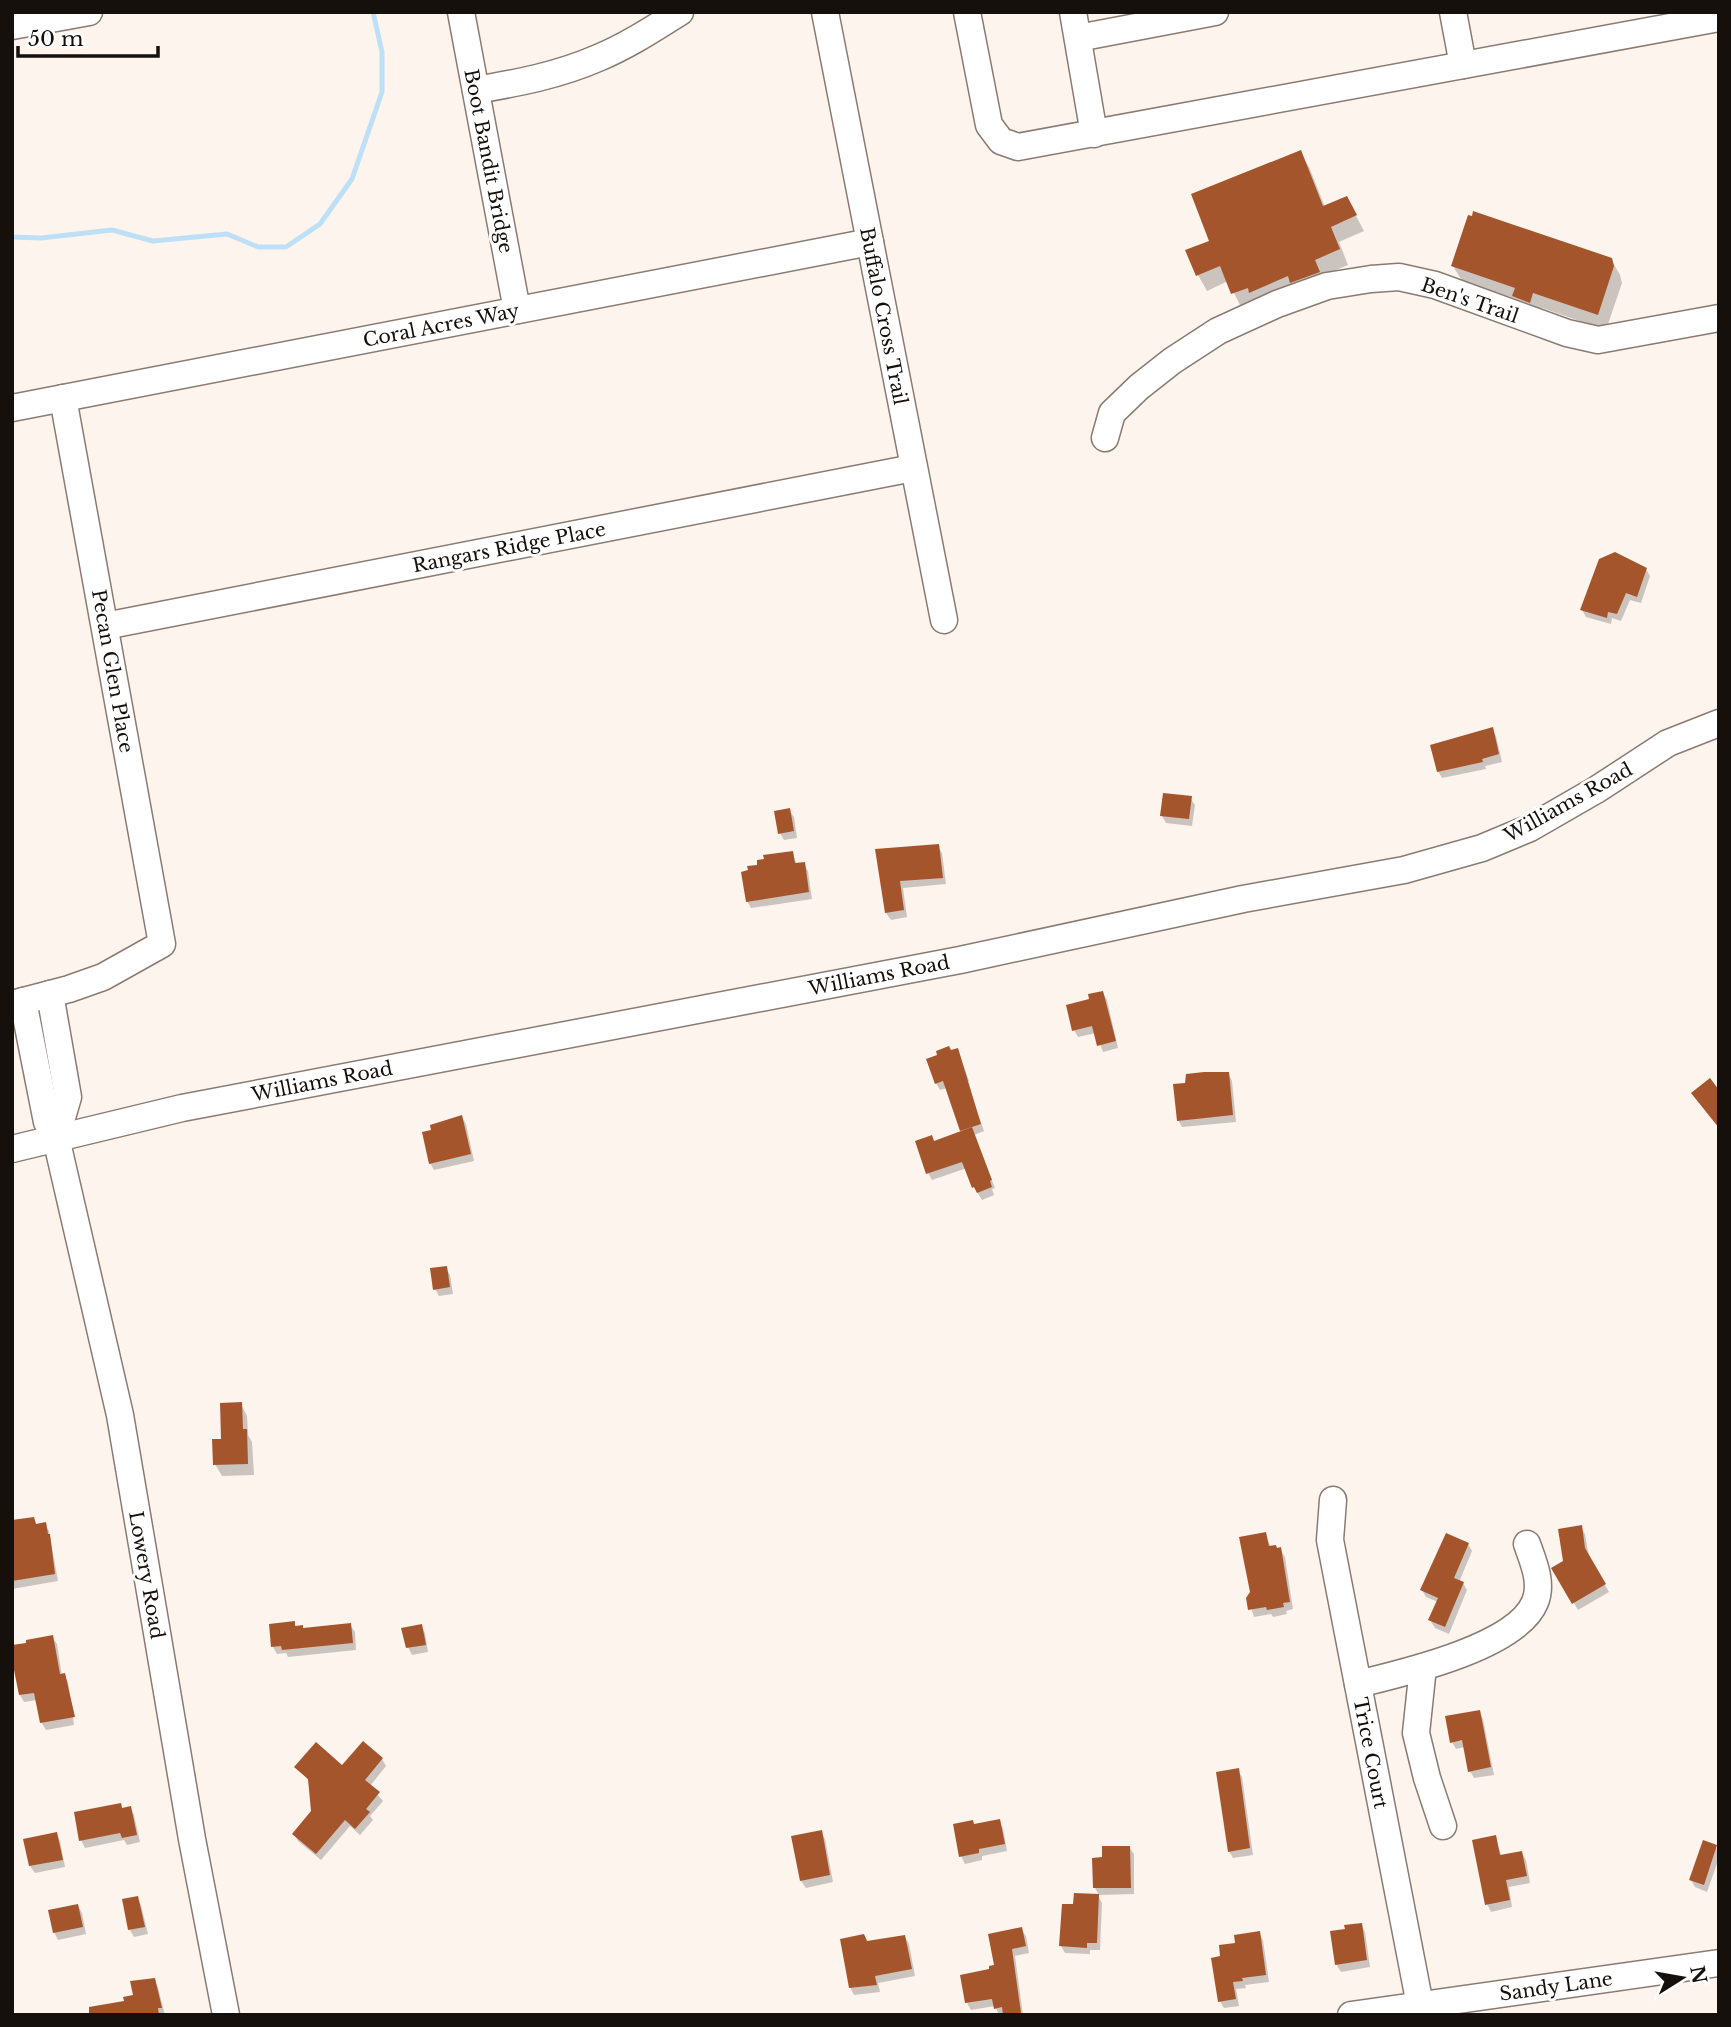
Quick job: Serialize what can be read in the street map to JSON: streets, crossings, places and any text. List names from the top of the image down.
{
  "streets": {
    "street": [
      "Boot Bandit Bridge",
      "Ben's Trail",
      "Buffalo Cross Trail",
      "Coral Acres Way",
      "Rangars Ridge Place",
      "Pecan Glen Place",
      "Williams Road",
      "Lowery Road",
      "Trice Court",
      "Sandy Lane"
    ]
  },
  "crossings": [
    ["Boot Bandit Bridge", "Coral Acres Way"],
    ["Buffalo Cross Trail", "Coral Acres Way"],
    ["Buffalo Cross Trail", "Rangars Ridge Place"],
    ["Coral Acres Way", "Pecan Glen Place"],
    ["Rangars Ridge Place", "Pecan Glen Place"],
    ["Pecan Glen Place", "Lowery Road"],
    ["Williams Road", "Lowery Road"],
    ["Trice Court", "Sandy Lane"]
  ],
  "scale_bar": "50 m",
  "north": "right"
}
